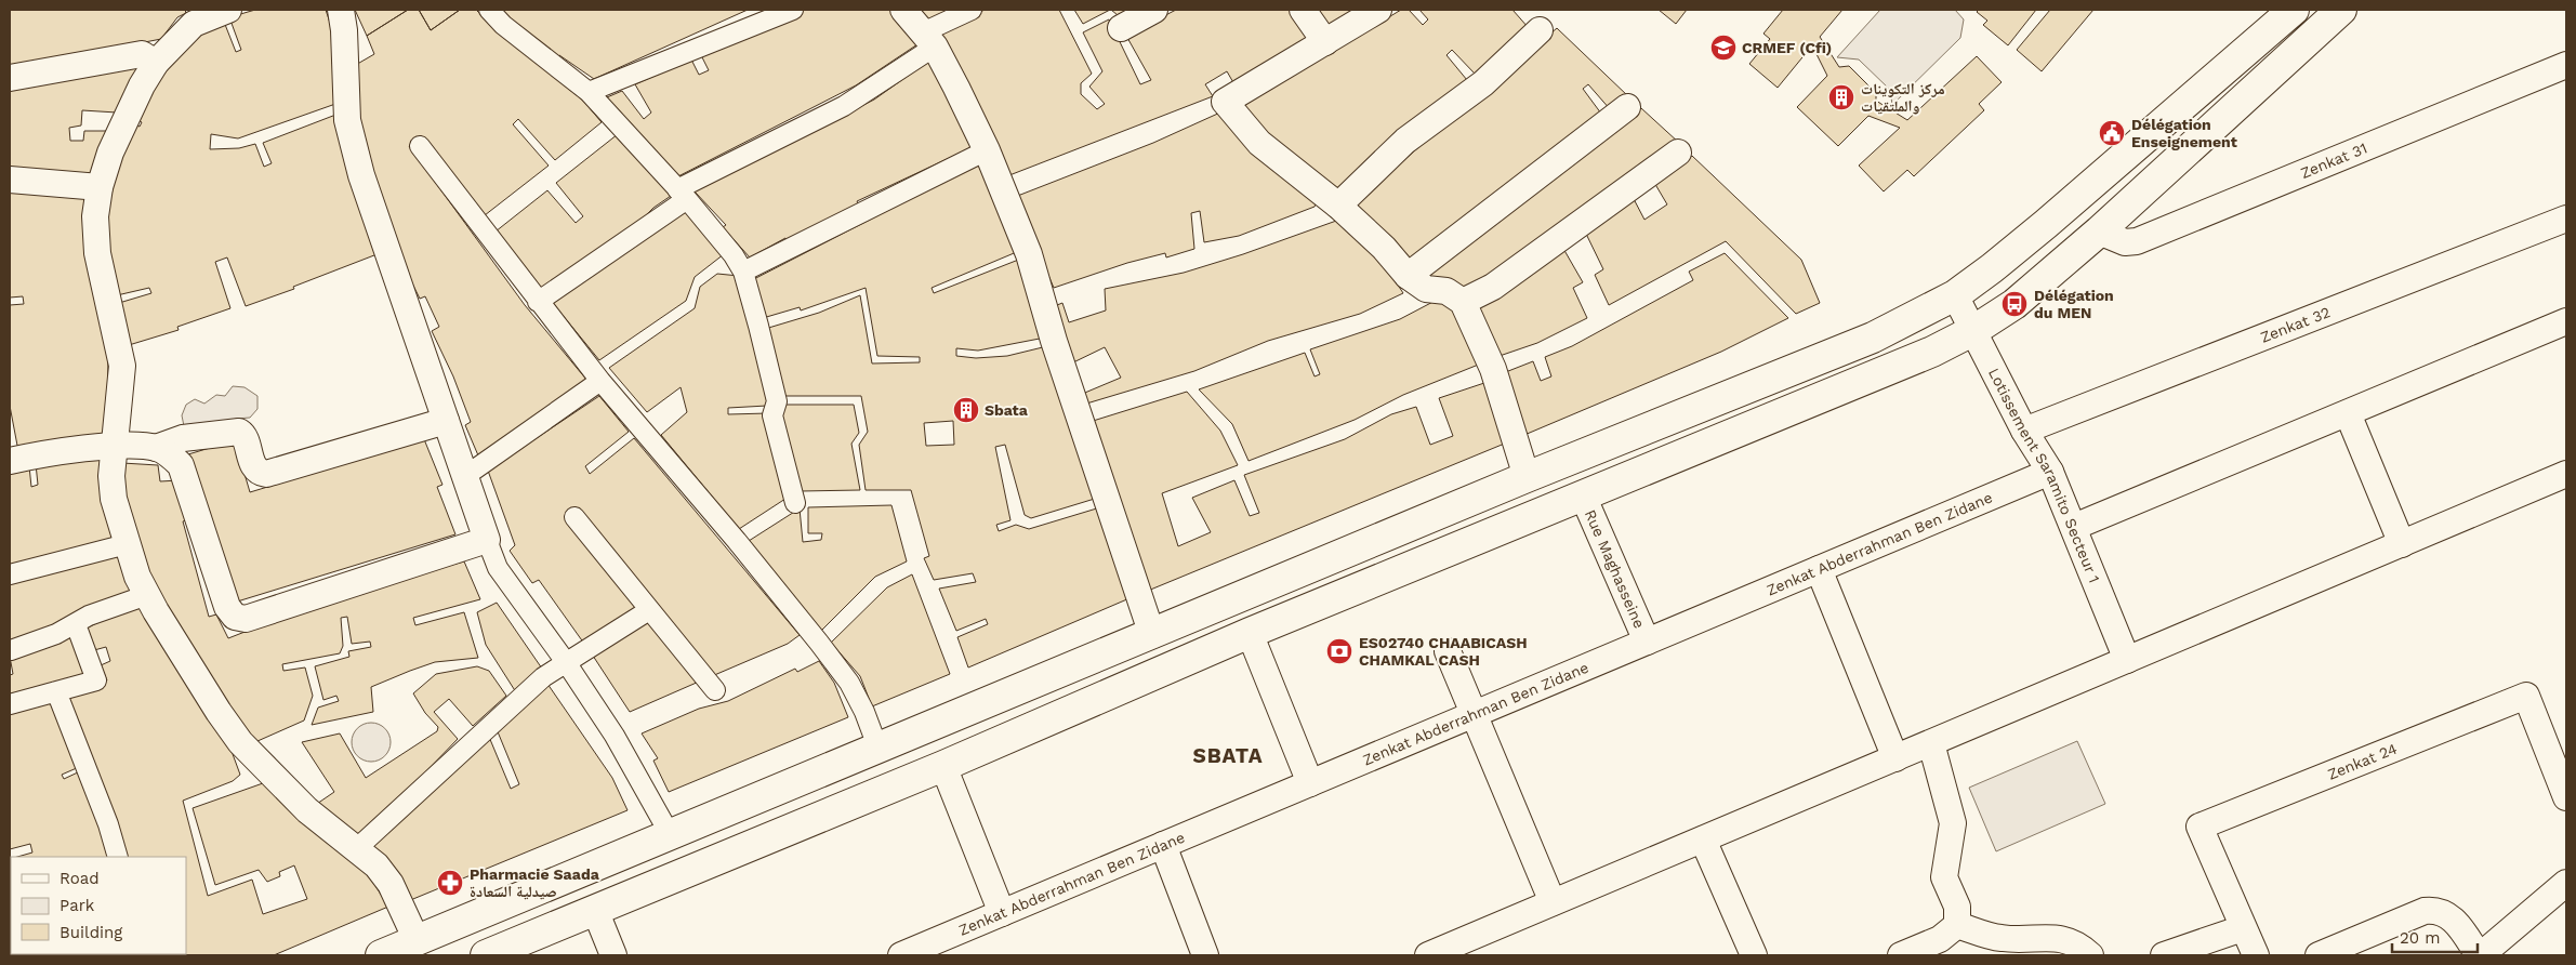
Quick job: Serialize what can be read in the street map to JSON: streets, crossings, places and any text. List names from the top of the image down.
{
  "streets": {
    "street": [
      "Zenkat 31",
      "Zenkat 32",
      "Lotissement Saramito Secteur 1",
      "Zenkat Abderrahman Ben Zidane",
      "Rue Maghasseine",
      "Zenkat 24"
    ]
  },
  "crossings": [
    ["Zenkat 32", "Lotissement Saramito Secteur 1"],
    ["Lotissement Saramito Secteur 1", "Zenkat Abderrahman Ben Zidane"],
    ["Zenkat Abderrahman Ben Zidane", "Rue Maghasseine"]
  ],
  "districts": ["SBATA"],
  "places": {
    "school or university": ["CRMEF (Cfi)"],
    "building": ["مركز التكوينات والملتقيات", "Sbata"],
    "public building": ["Délégation Enseignement"],
    "bus stop": ["Délégation du MEN"],
    "bank": ["ES02740 CHAABICASH CHAMKAL CASH"],
    "pharmacy": ["Pharmacie Saada صيدلية السعادة"]
  },
  "legend": ["Road", "Park", "Building"],
  "scale_bar": "20 m"
}
